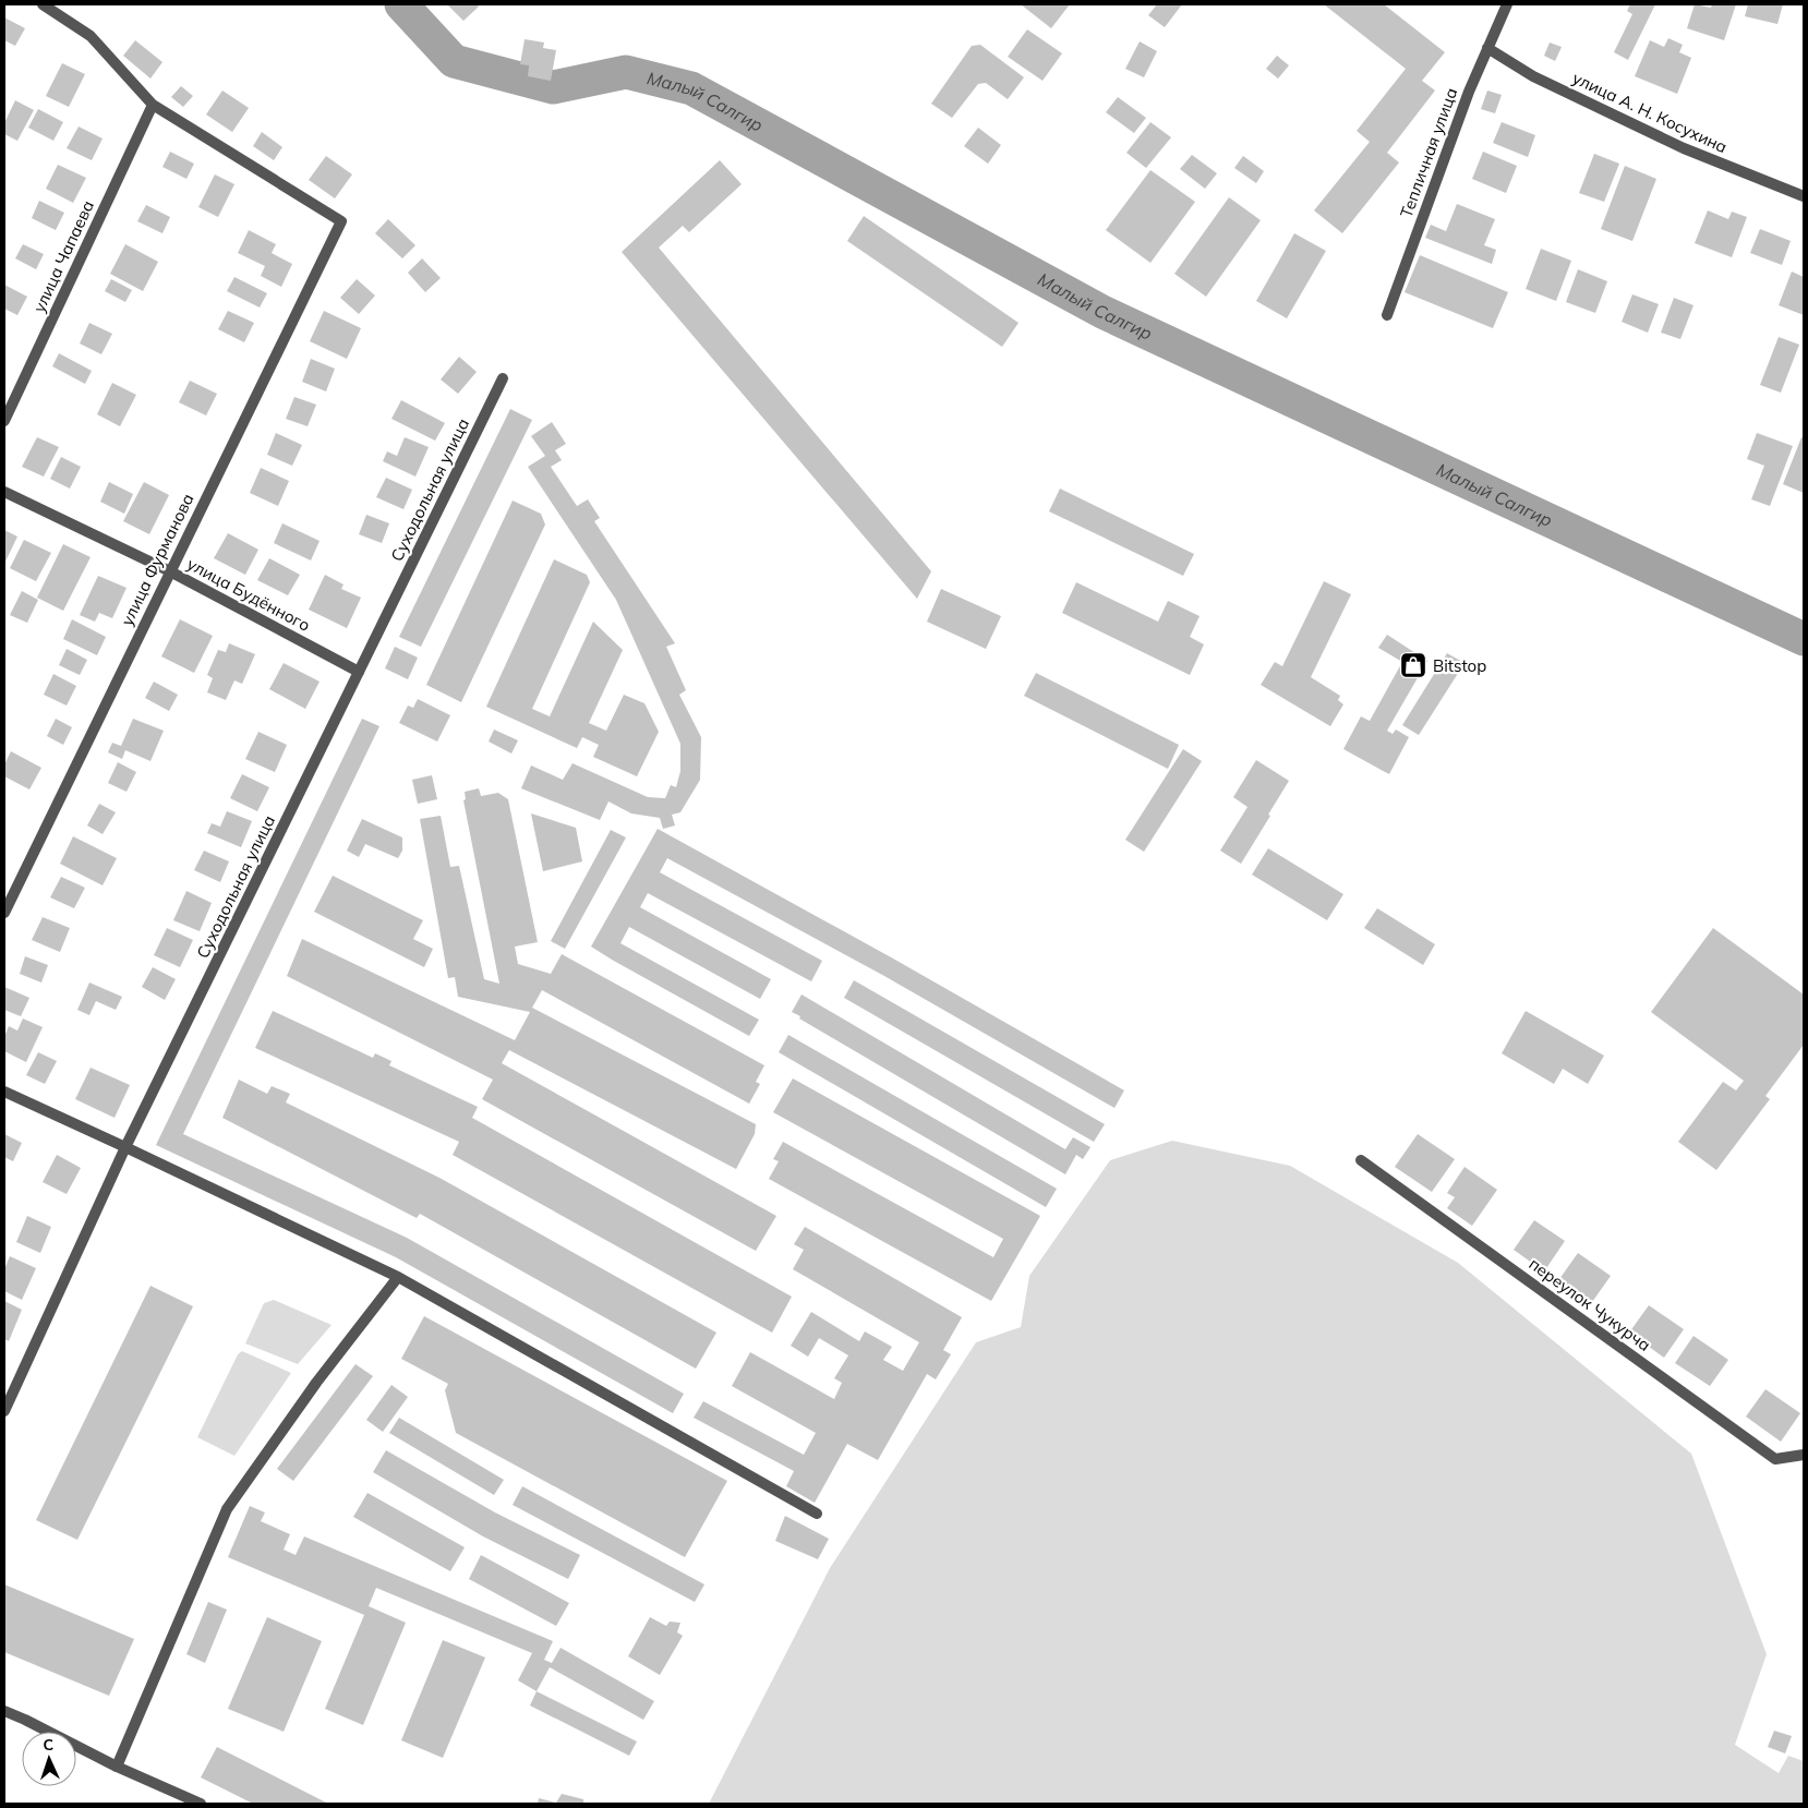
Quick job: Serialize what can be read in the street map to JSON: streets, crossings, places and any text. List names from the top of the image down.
{
  "streets": {
    "street": [
      "улица А. Н. Косухина",
      "Тепличная улица",
      "улица Чапаева",
      "Суходольная улица",
      "улица Фурманова",
      "улица Будённого",
      "переулок Чукурча"
    ]
  },
  "crossings": [
    ["улица А. Н. Косухина", "Тепличная улица"],
    ["улица Чапаева", "улица Фурманова"],
    ["Суходольная улица", "улица Будённого"],
    ["улица Фурманова", "улица Будённого"]
  ],
  "water": ["Малый Салгир"],
  "places": {
    "shop": ["Bitstop"]
  },
  "north": "top"
}
